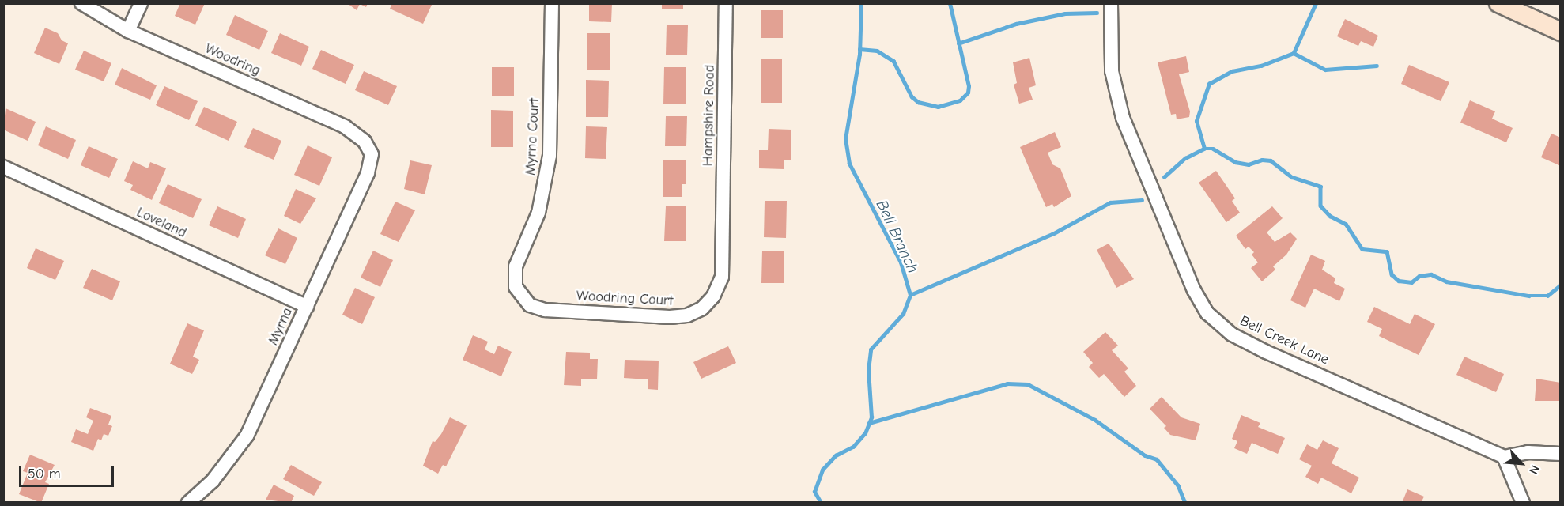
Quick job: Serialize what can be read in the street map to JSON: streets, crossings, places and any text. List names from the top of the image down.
{
  "streets": {
    "street": [
      "Woodring",
      "Hampshire Road",
      "Myrna Court",
      "Loveland",
      "Woodring Court",
      "Myrna",
      "Bell Creek Lane"
    ]
  },
  "crossings": [
    ["Woodring", "Myrna"],
    ["Hampshire Road", "Woodring Court"],
    ["Myrna Court", "Woodring Court"],
    ["Loveland", "Myrna"]
  ],
  "water": ["Bell Branch"],
  "scale_bar": "50 m",
  "north": "bottom right"
}
